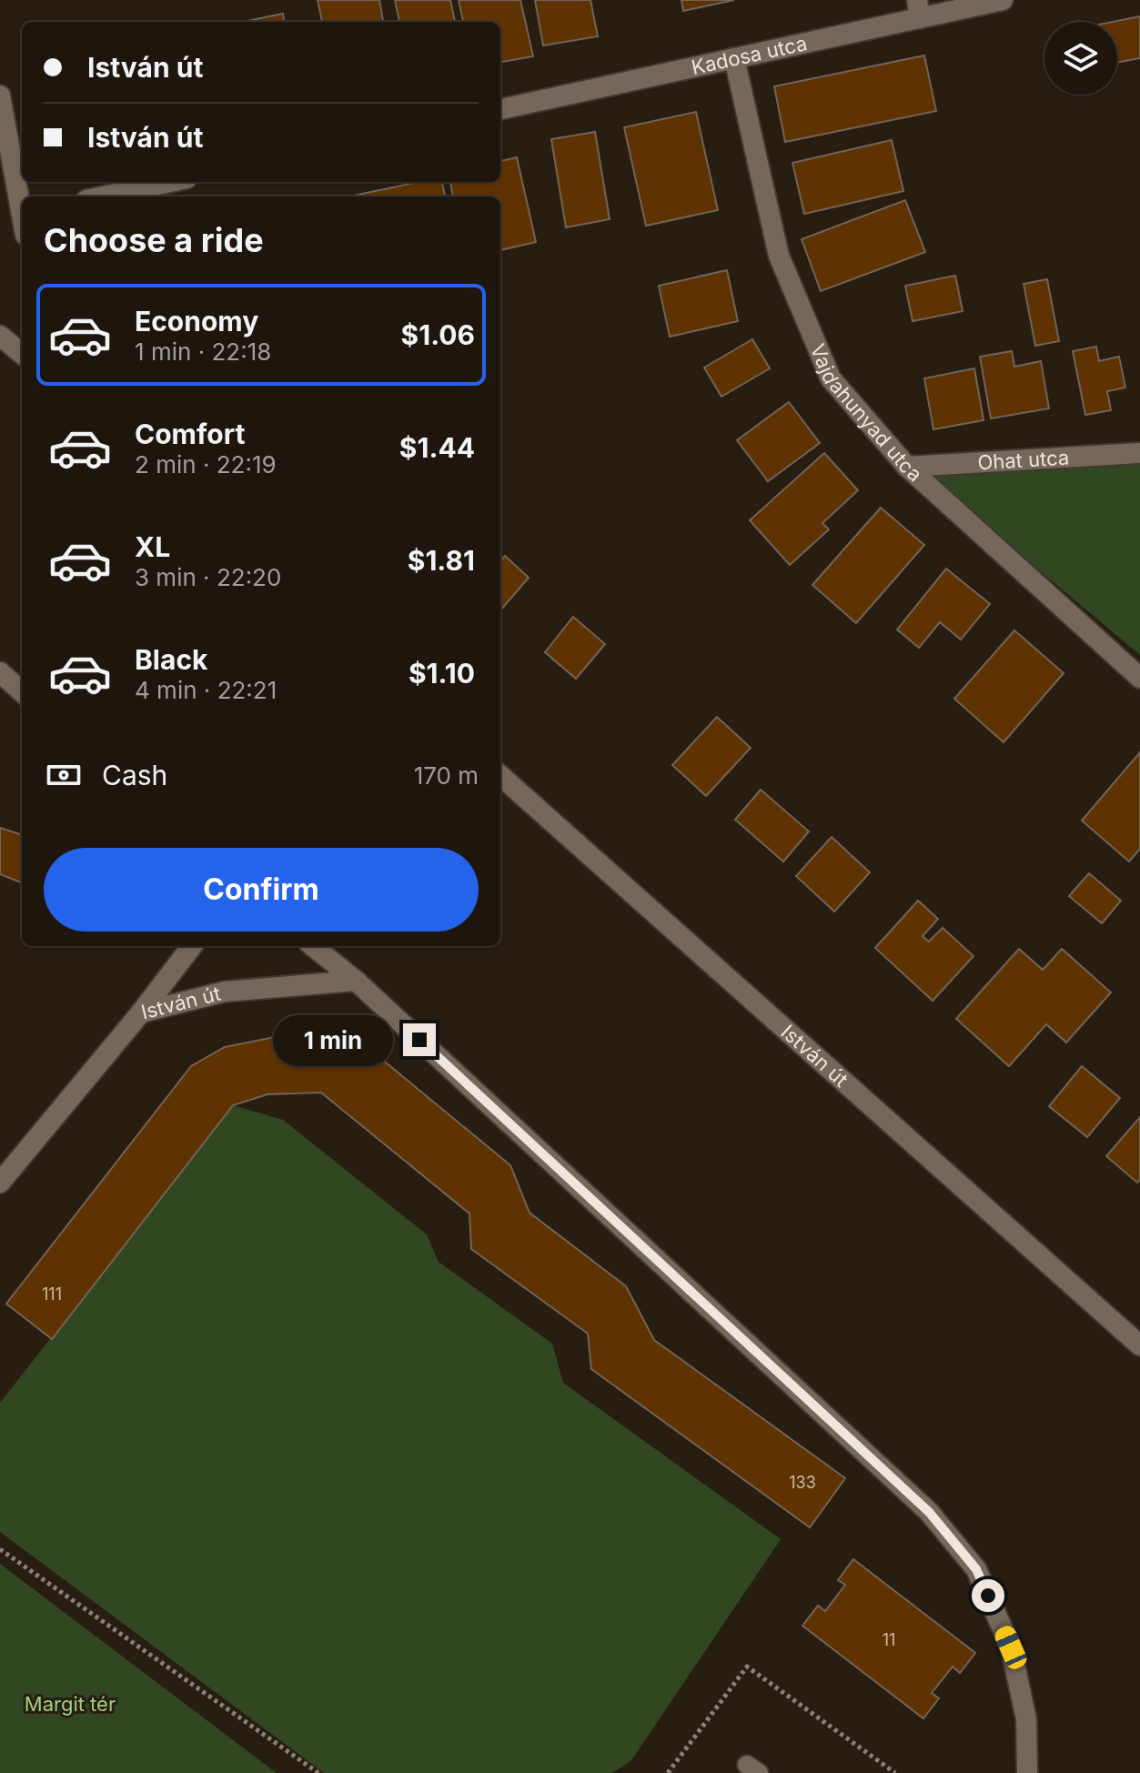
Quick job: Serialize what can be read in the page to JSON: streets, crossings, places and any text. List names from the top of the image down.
{
  "streets": {
    "street": [
      "Kadosa utca",
      "Vajdahunyad utca",
      "Ohat utca",
      "István út"
    ]
  },
  "crossings": [
    ["Kadosa utca", "Vajdahunyad utca"],
    ["Vajdahunyad utca", "Ohat utca"]
  ],
  "parks": ["Margit tér"],
  "house_numbers": ["111", "133", "11"],
  "page": {
    "banner": ["István út", "István út"],
    "heading": "Choose a ride",
    "list": [
      {
        "name": "Economy",
        "note": "1 min · 22:18",
        "value": "$1.06"
      },
      {
        "name": "Comfort",
        "note": "2 min · 22:19",
        "value": "$1.44"
      },
      {
        "name": "XL",
        "note": "3 min · 22:20",
        "value": "$1.81"
      },
      {
        "name": "Black",
        "note": "4 min · 22:21",
        "value": "$1.10"
      }
    ],
    "pay": ["Cash", "170 m"],
    "buttons": "Confirm",
    "bubble": "1 min"
  }
}
